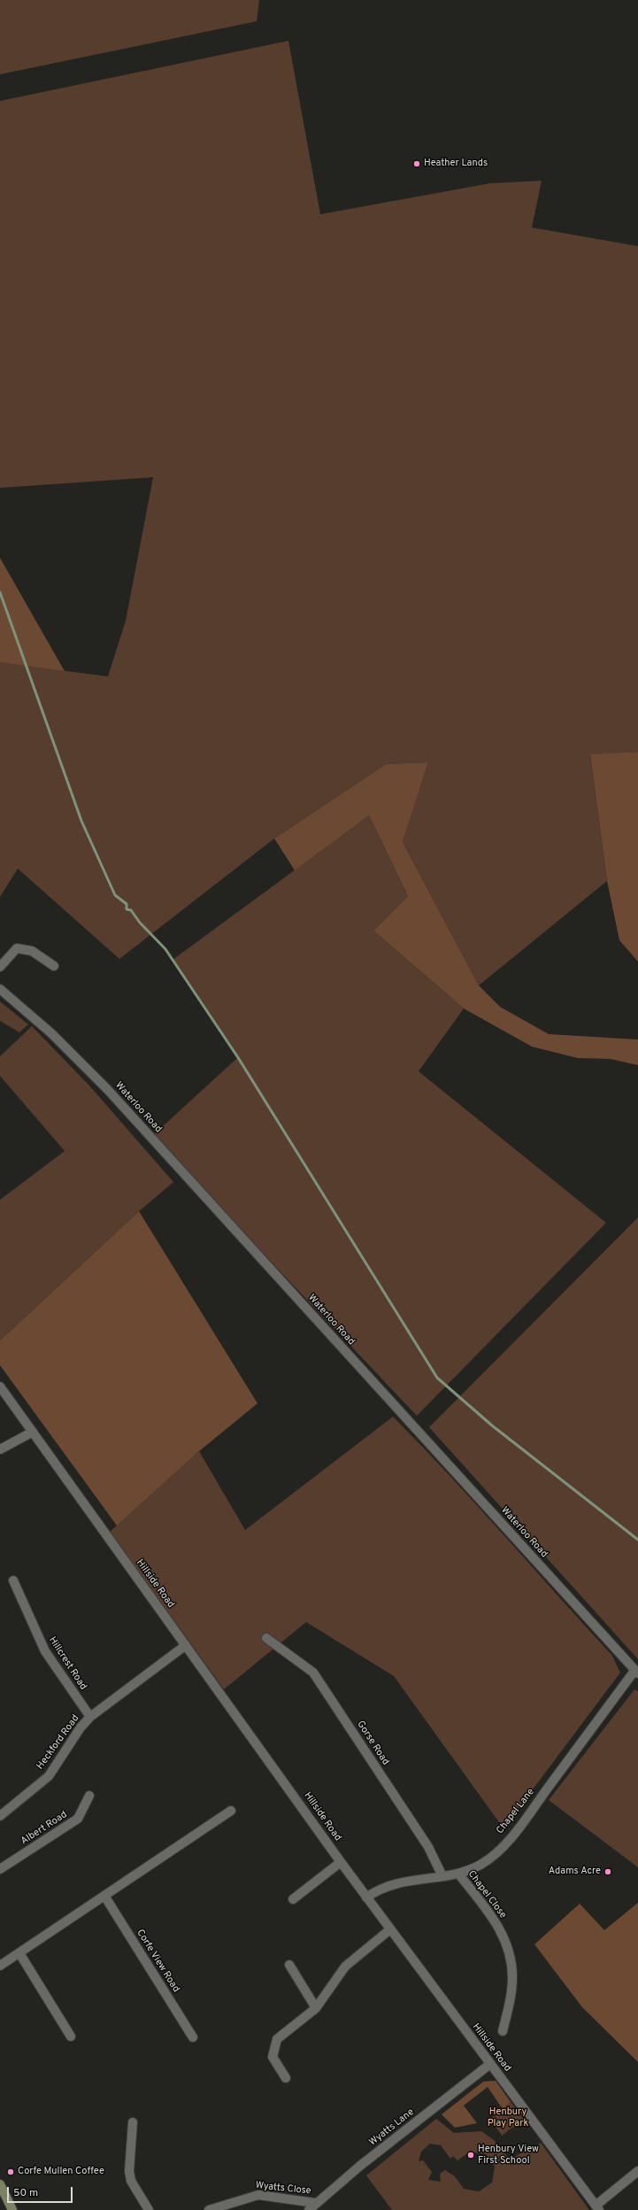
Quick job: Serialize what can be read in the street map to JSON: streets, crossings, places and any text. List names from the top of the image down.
{
  "streets": {
    "street": [
      "Waterloo Road",
      "Hillside Road",
      "Hillcrest Road",
      "Heckford Road",
      "Gorse Road",
      "Chapel Lane",
      "Albert Road",
      "Chapel Close",
      "Corfe View Road",
      "Wyatts Lane",
      "Wyatts Close"
    ]
  },
  "crossings": [
    ["Waterloo Road", "Chapel Lane"],
    ["Hillside Road", "Heckford Road"],
    ["Hillside Road", "Chapel Lane"],
    ["Hillside Road", "Wyatts Lane"],
    ["Hillcrest Road", "Heckford Road"],
    ["Gorse Road", "Chapel Lane"],
    ["Chapel Lane", "Chapel Close"],
    ["Wyatts Lane", "Wyatts Close"]
  ],
  "parks": ["Henbury Play Park"],
  "places": [
    "Heather Lands",
    "Adams Acre",
    "Henbury View First School",
    "Corfe Mullen Coffee"
  ],
  "scale_bar": "50 m"
}
